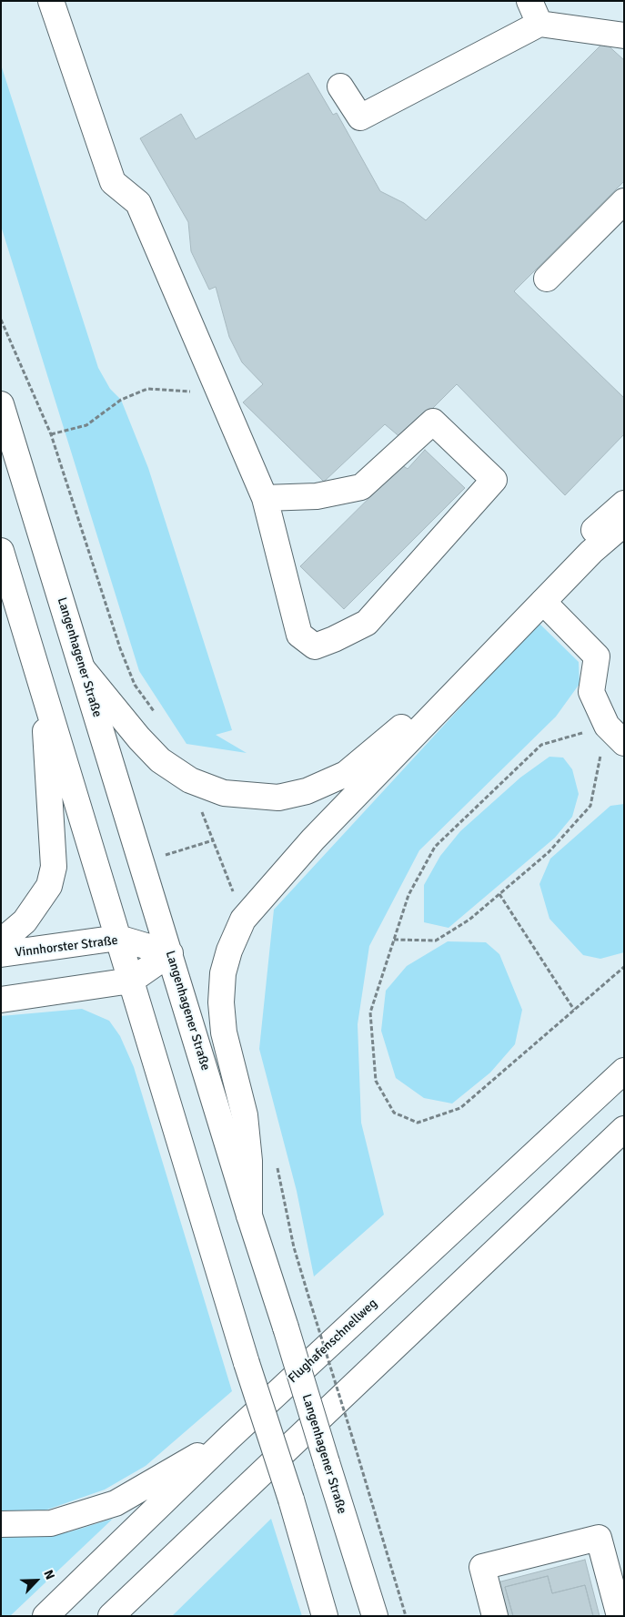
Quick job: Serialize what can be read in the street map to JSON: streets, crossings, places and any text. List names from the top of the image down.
{
  "streets": {
    "main road": ["Langenhagener Straße", "Vinnhorster Straße", "Flughafenschnellweg"]
  },
  "crossings": [
    ["Langenhagener Straße", "Vinnhorster Straße"]
  ],
  "north": "top right"
}
